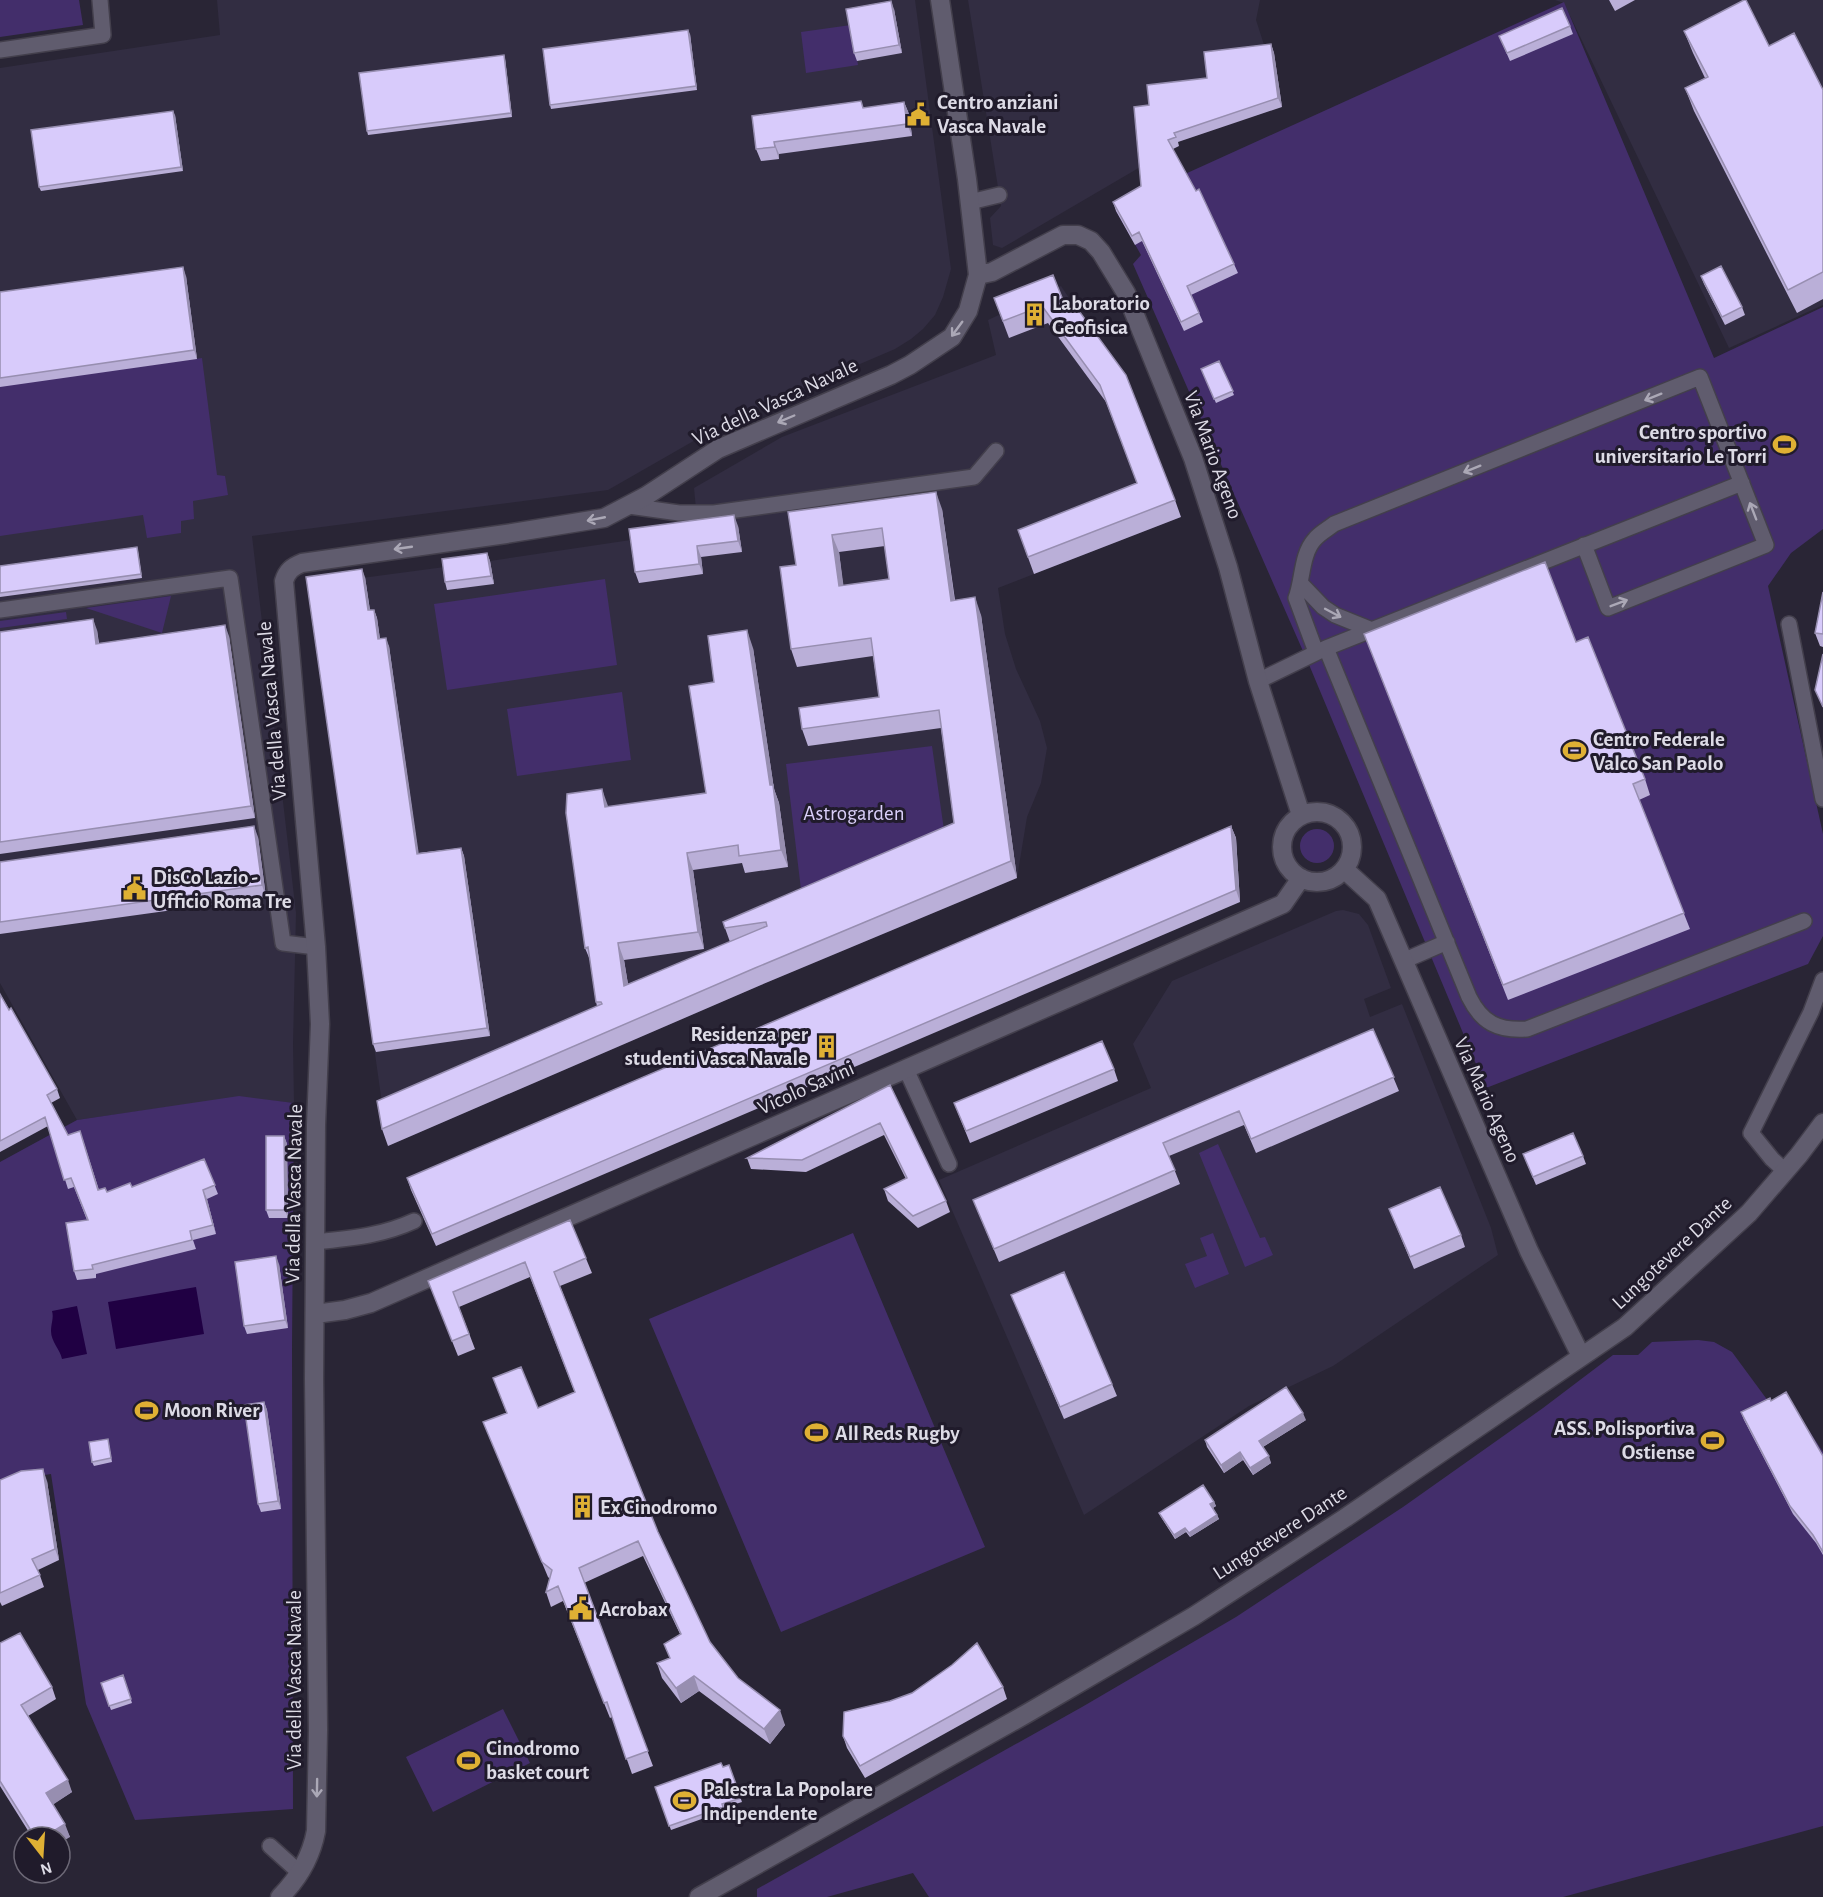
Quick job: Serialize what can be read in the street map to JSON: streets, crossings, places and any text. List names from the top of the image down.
{
  "streets": {
    "street": [
      "Via della Vasca Navale",
      "Via Mario Ageno",
      "Vicolo Savini",
      "Lungotevere Dante"
    ]
  },
  "crossings": [
    ["Via della Vasca Navale", "Via Mario Ageno"],
    ["Via della Vasca Navale", "Vicolo Savini"],
    ["Via Mario Ageno", "Vicolo Savini"],
    ["Via Mario Ageno", "Lungotevere Dante"]
  ],
  "one_way": ["Via della Vasca Navale"],
  "parks": ["Astrogarden"],
  "places": {
    "public building": ["Centro anziani Vasca Navale", "DisCo Lazio - Ufficio Roma Tre", "Acrobax"],
    "building": ["Laboratorio Geofisica", "Residenza per studenti Vasca Navale", "Ex Cinodromo"],
    "sports": [
      "Centro sportivo universitario Le Torri",
      "Centro Federale Valco San Paolo",
      "Moon River",
      "All Reds Rugby",
      "ASS. Polisportiva Ostiense",
      "Cinodromo basket court",
      "Palestra La Popolare Indipendente"
    ]
  },
  "north": "bottom"
}
